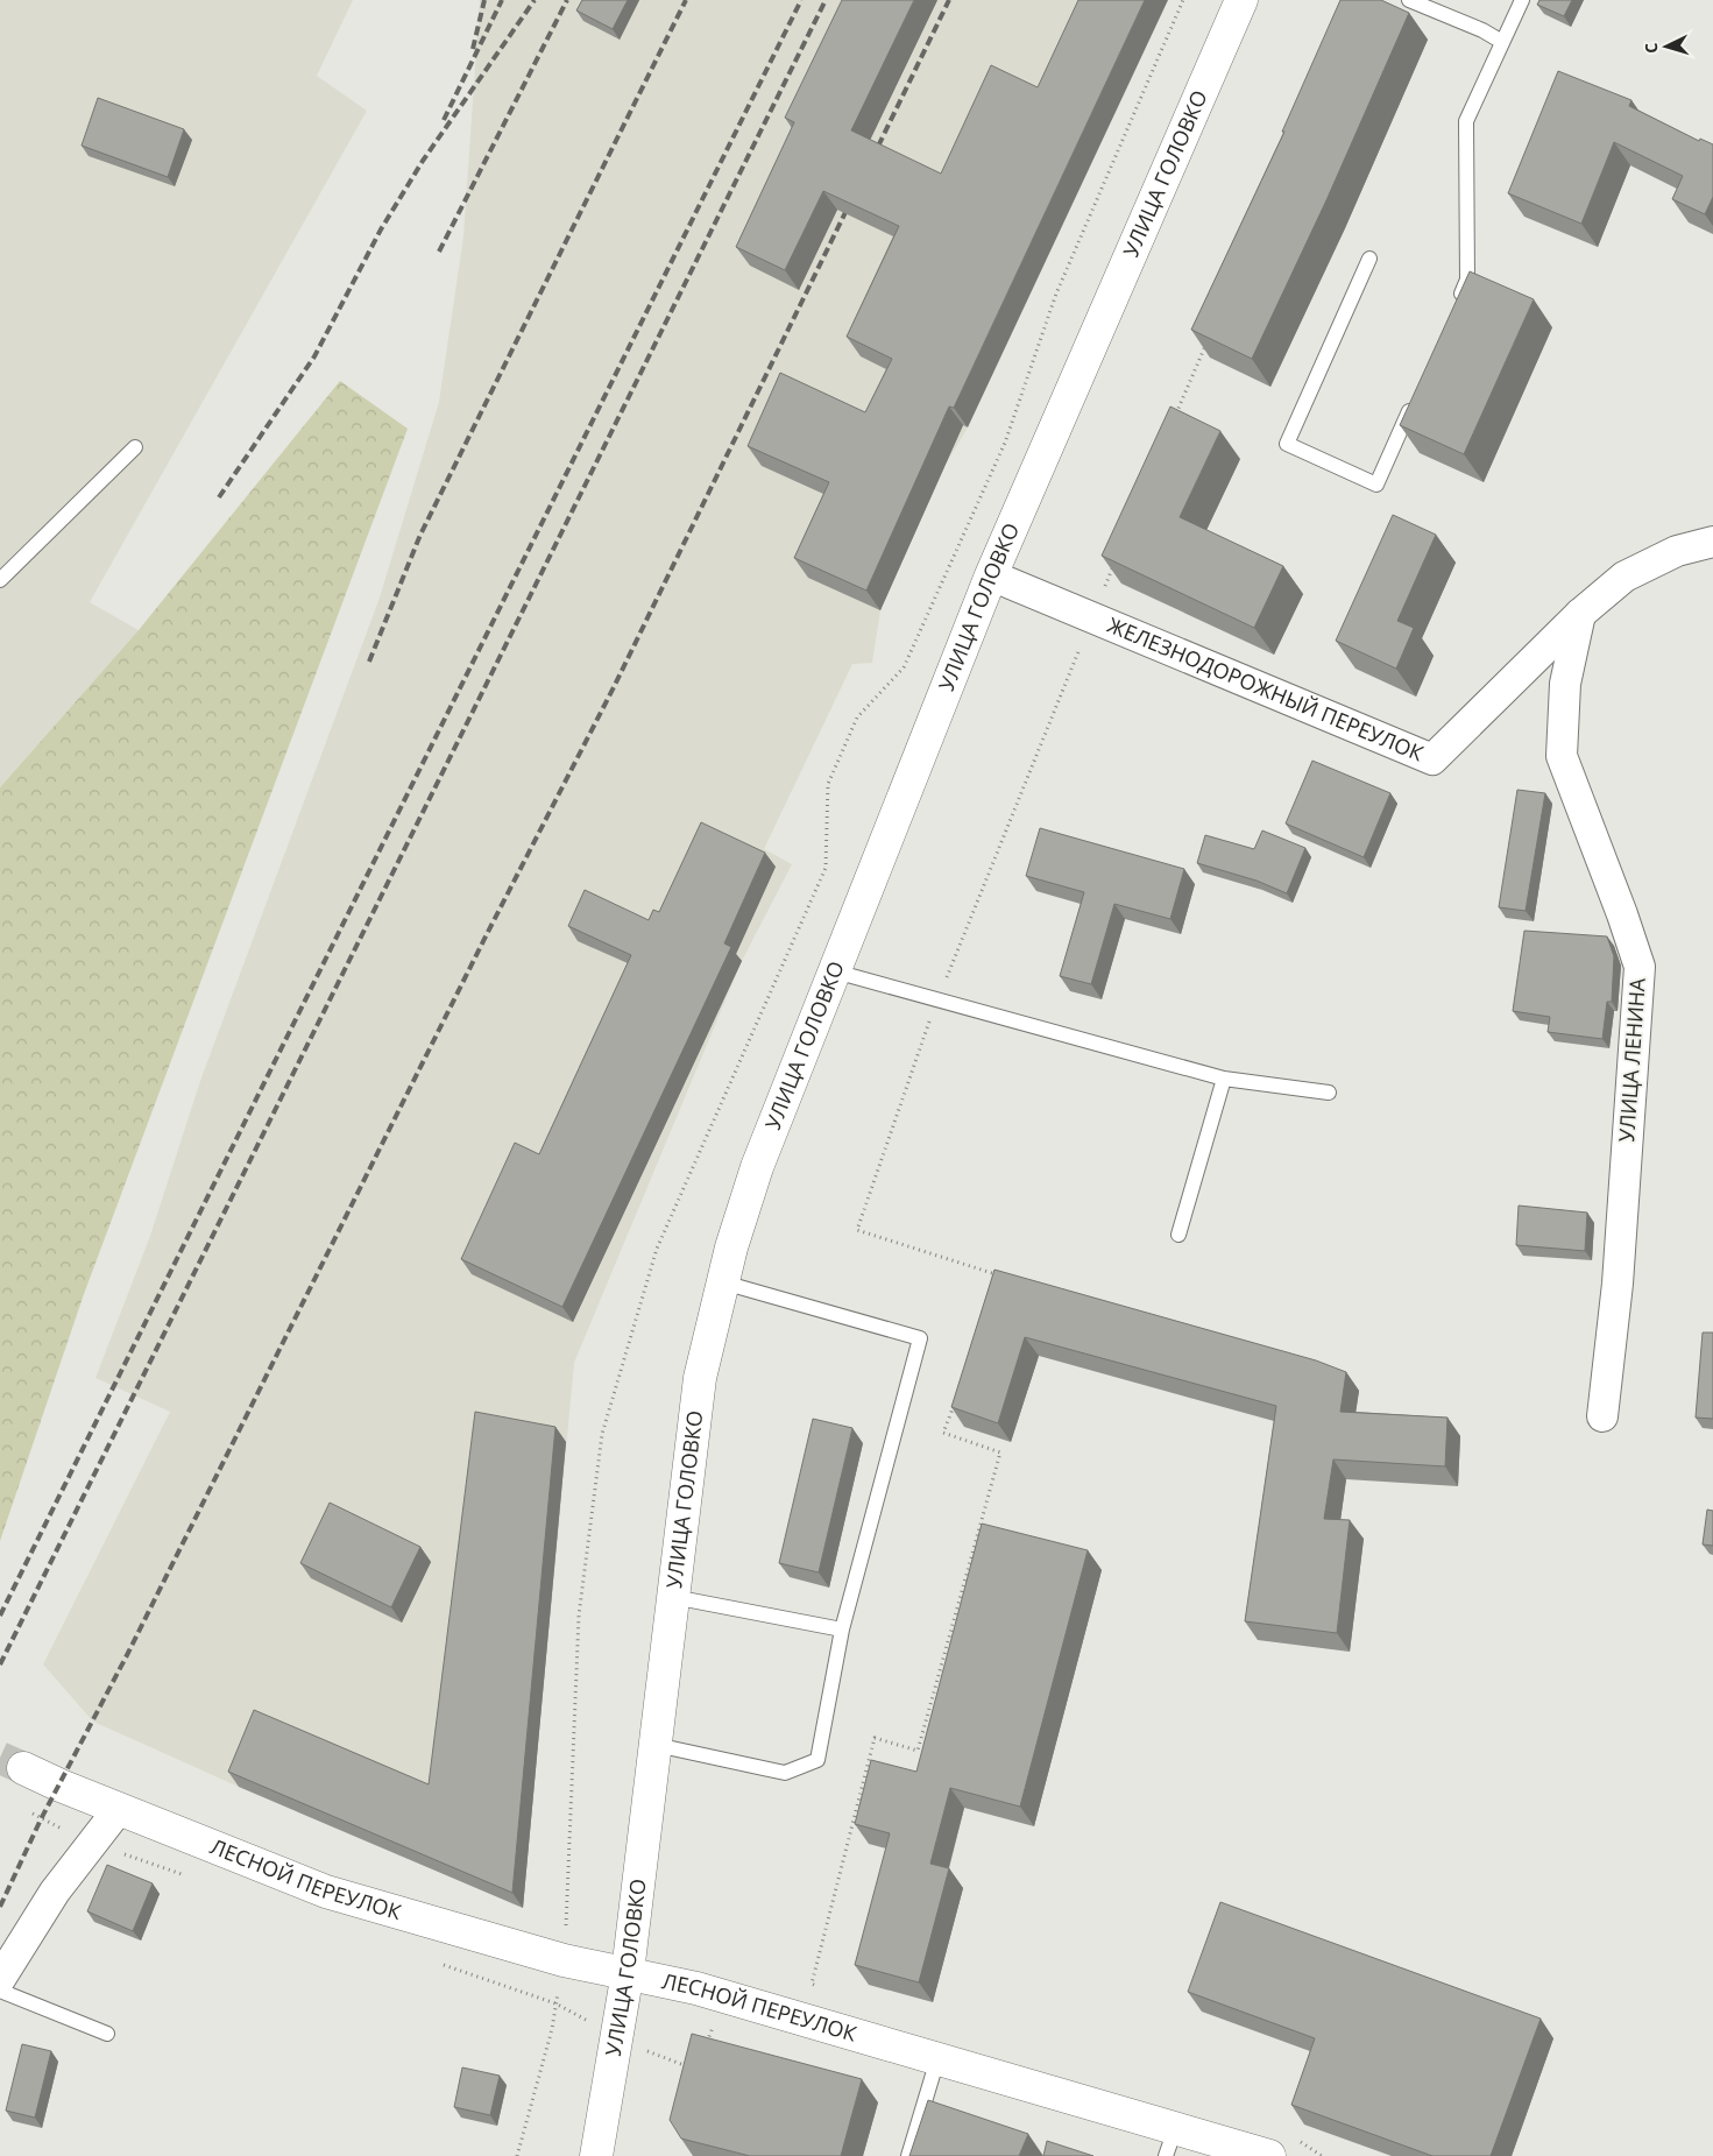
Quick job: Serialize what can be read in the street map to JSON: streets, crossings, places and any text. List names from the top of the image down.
{
  "streets": {
    "main road": ["УЛИЦА ГОЛОВКО", "ЛЕСНОЙ ПЕРЕУЛОК"],
    "street": ["ЖЕЛЕЗНОДОРОЖНЫЙ ПЕРЕУЛОК", "УЛИЦА ЛЕНИНА"]
  },
  "crossings": [
    ["УЛИЦА ГОЛОВКО", "ЖЕЛЕЗНОДОРОЖНЫЙ ПЕРЕУЛОК"],
    ["УЛИЦА ГОЛОВКО", "ЛЕСНОЙ ПЕРЕУЛОК"],
    ["ЖЕЛЕЗНОДОРОЖНЫЙ ПЕРЕУЛОК", "УЛИЦА ЛЕНИНА"]
  ],
  "north": "left"
}
